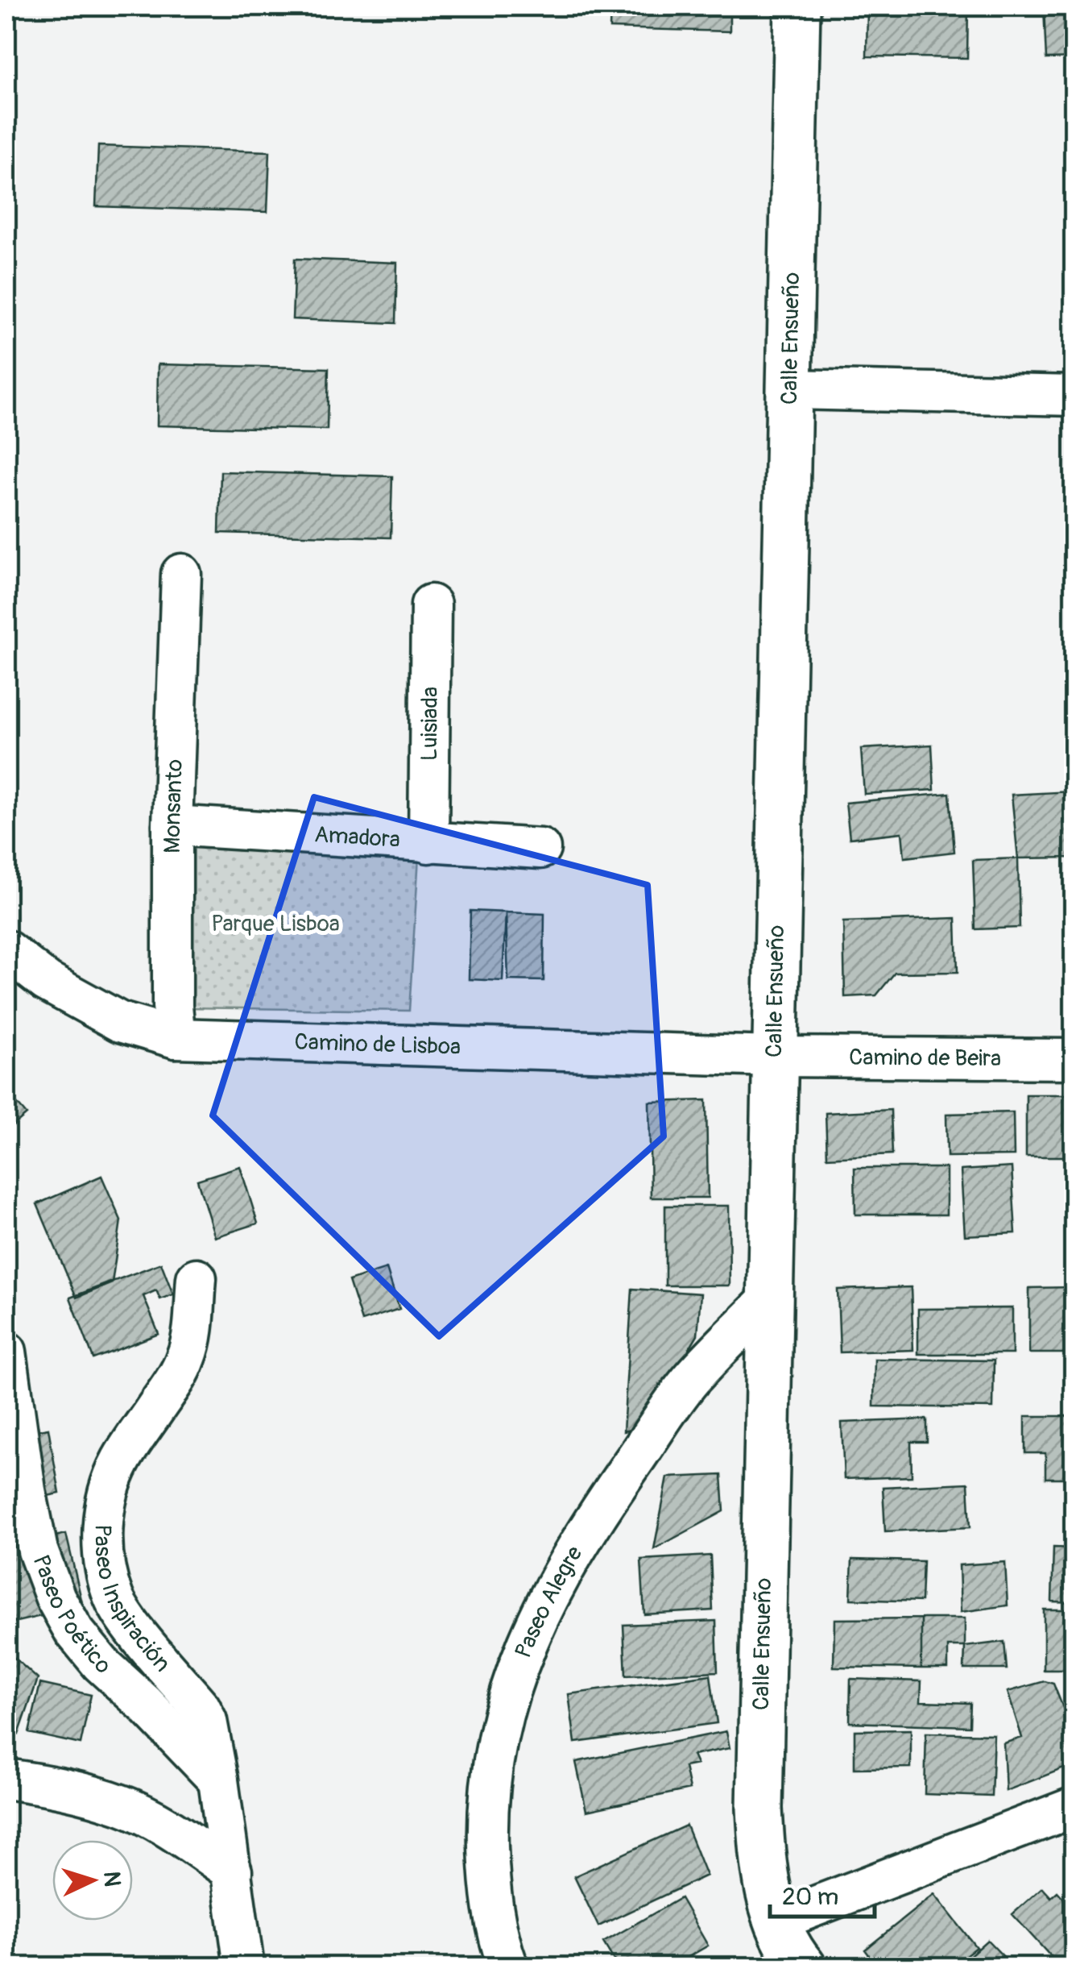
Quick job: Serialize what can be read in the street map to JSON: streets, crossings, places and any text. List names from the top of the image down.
{
  "streets": {
    "street": [
      "Calle Ensueño",
      "Luisiada",
      "Monsanto",
      "Amadora",
      "Camino de Lisboa",
      "Camino de Beira",
      "Paseo Inspiración",
      "Paseo Alegre",
      "Paseo Poético"
    ]
  },
  "crossings": [
    ["Calle Ensueño", "Camino de Lisboa"],
    ["Calle Ensueño", "Camino de Beira"],
    ["Calle Ensueño", "Paseo Alegre"],
    ["Luisiada", "Amadora"],
    ["Monsanto", "Amadora"],
    ["Monsanto", "Camino de Lisboa"],
    ["Camino de Lisboa", "Camino de Beira"],
    ["Paseo Inspiración", "Paseo Poético"]
  ],
  "parks": ["Parque Lisboa"],
  "scale_bar": "20 m",
  "north": "right"
}
